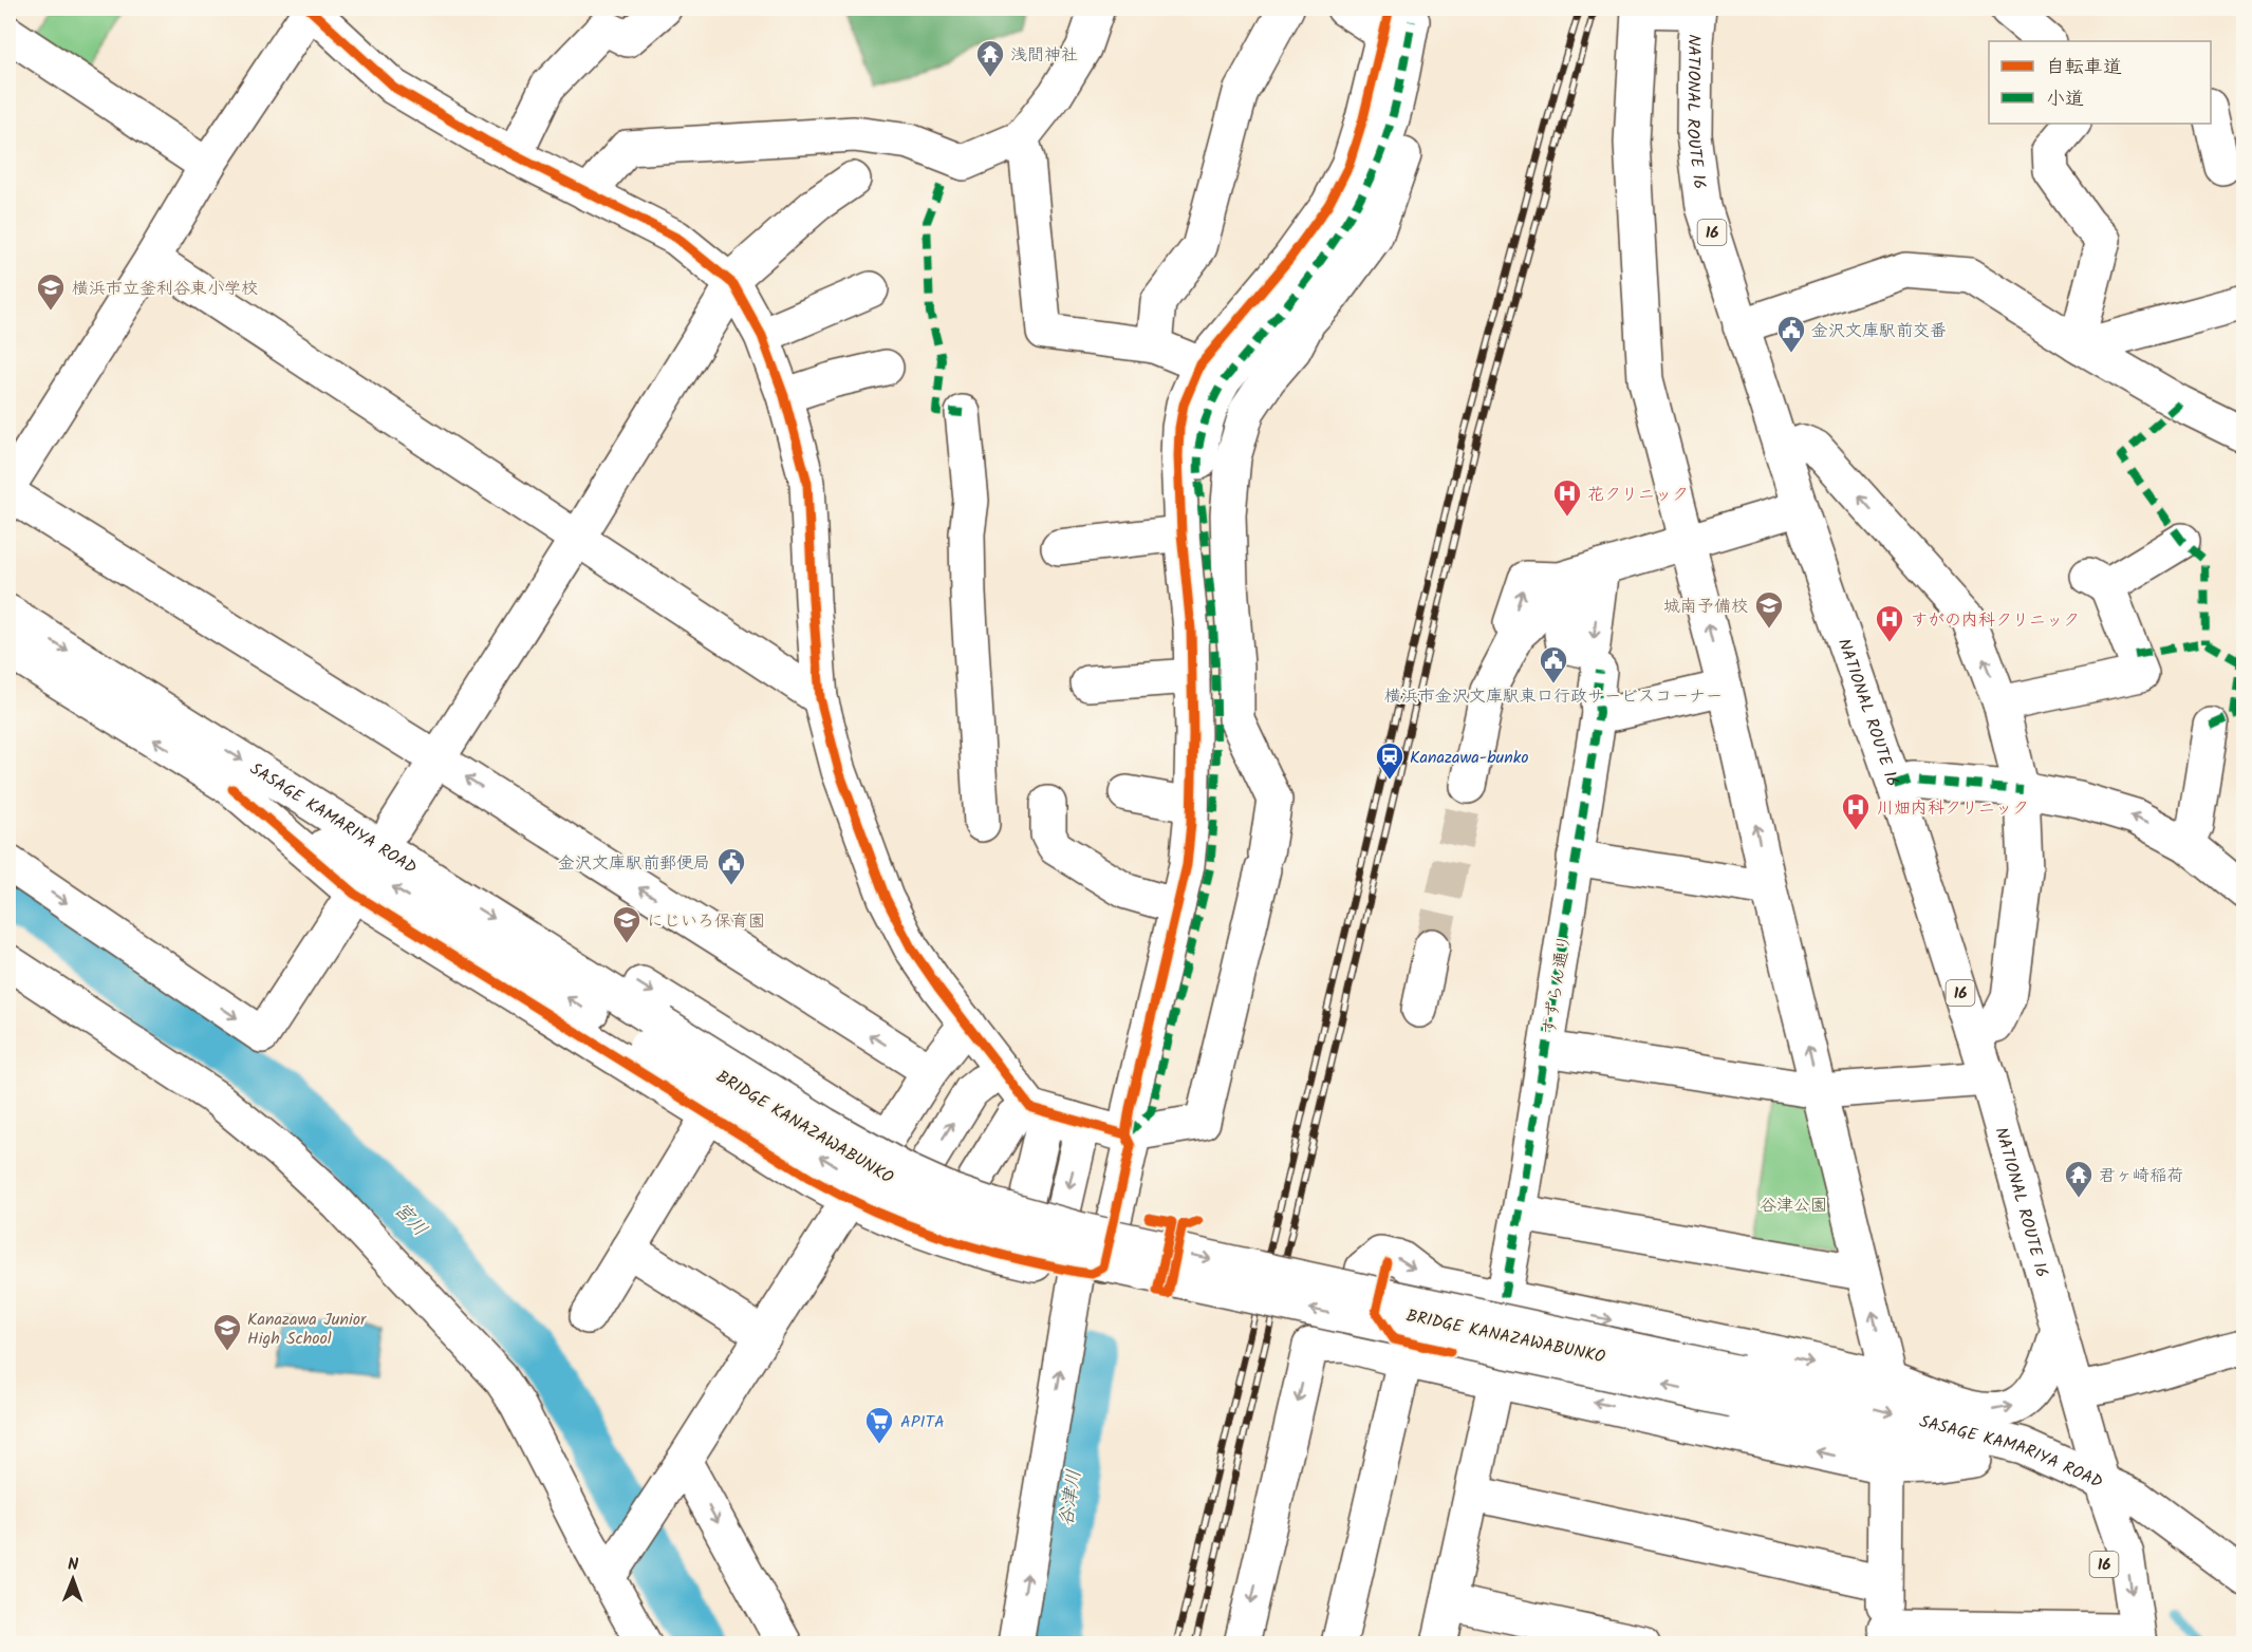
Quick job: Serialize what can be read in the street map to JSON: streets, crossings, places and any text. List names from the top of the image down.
{
  "streets": {
    "main road": [
      "NATIONAL ROUTE 16",
      "16",
      "SASAGE KAMARIYA ROAD",
      "すずらん通り",
      "BRIDGE KANAZAWABUNKO"
    ]
  },
  "crossings": [
    ["NATIONAL ROUTE 16", "SASAGE KAMARIYA ROAD"],
    ["SASAGE KAMARIYA ROAD", "BRIDGE KANAZAWABUNKO"]
  ],
  "water": ["宮川", "谷津川"],
  "parks": ["谷津公園"],
  "places": {
    "temple": ["浅間神社", "君ヶ崎稲荷"],
    "school or university": [
      "横浜市立釜利谷東小学校",
      "城南予備校",
      "にじいろ保育園",
      "Kanazawa Junior High School"
    ],
    "public building": ["金沢文庫駅前交番", "横浜市金沢文庫駅東口行政サービスコーナー", "金沢文庫駅前郵便局"],
    "hospital": ["花クリニック", "すがの内科クリニック", "川畑内科クリニック"],
    "station": ["Kanazawa-bunko"],
    "supermarket": ["APITA"]
  },
  "legend": ["自転車道", "小道"],
  "north": "top"
}
